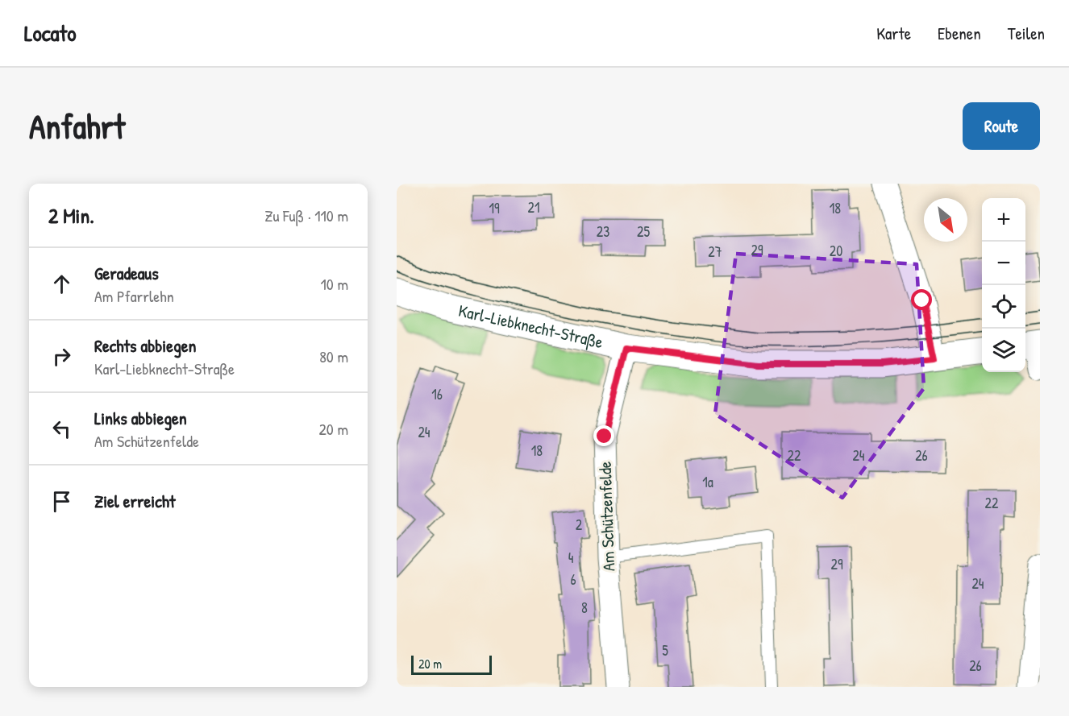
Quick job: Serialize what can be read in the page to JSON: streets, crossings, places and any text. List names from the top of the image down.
{
  "streets": {
    "street": ["Karl-Liebknecht-Straße", "Am Schützenfelde"]
  },
  "crossings": [
    ["Karl-Liebknecht-Straße", "Am Schützenfelde"]
  ],
  "house_numbers": [
    "21",
    "19",
    "18",
    "23",
    "25",
    "29",
    "20",
    "27",
    "16",
    "24",
    "18",
    "22",
    "24",
    "26",
    "1a",
    "22",
    "2",
    "4",
    "29",
    "6",
    "24",
    "8",
    "5",
    "26"
  ],
  "scale_bar": "20 m",
  "north": "bottom right",
  "page": {
    "header": "Locato",
    "nav": ["Karte", "Ebenen", "Teilen"],
    "buttons": "Route",
    "title": "Anfahrt",
    "heading": ["2 Min.", "Zu Fuß · 110 m"],
    "map_buttons": ["+", "−"],
    "list": [
      ["Geradeaus", "Am Pfarrlehn", "10 m"],
      ["Rechts abbiegen", "Karl-Liebknecht-Straße", "80 m"],
      ["Links abbiegen", "Am Schützenfelde", "20 m"],
      "Ziel erreicht"
    ],
    "scale": "20 m"
  }
}
